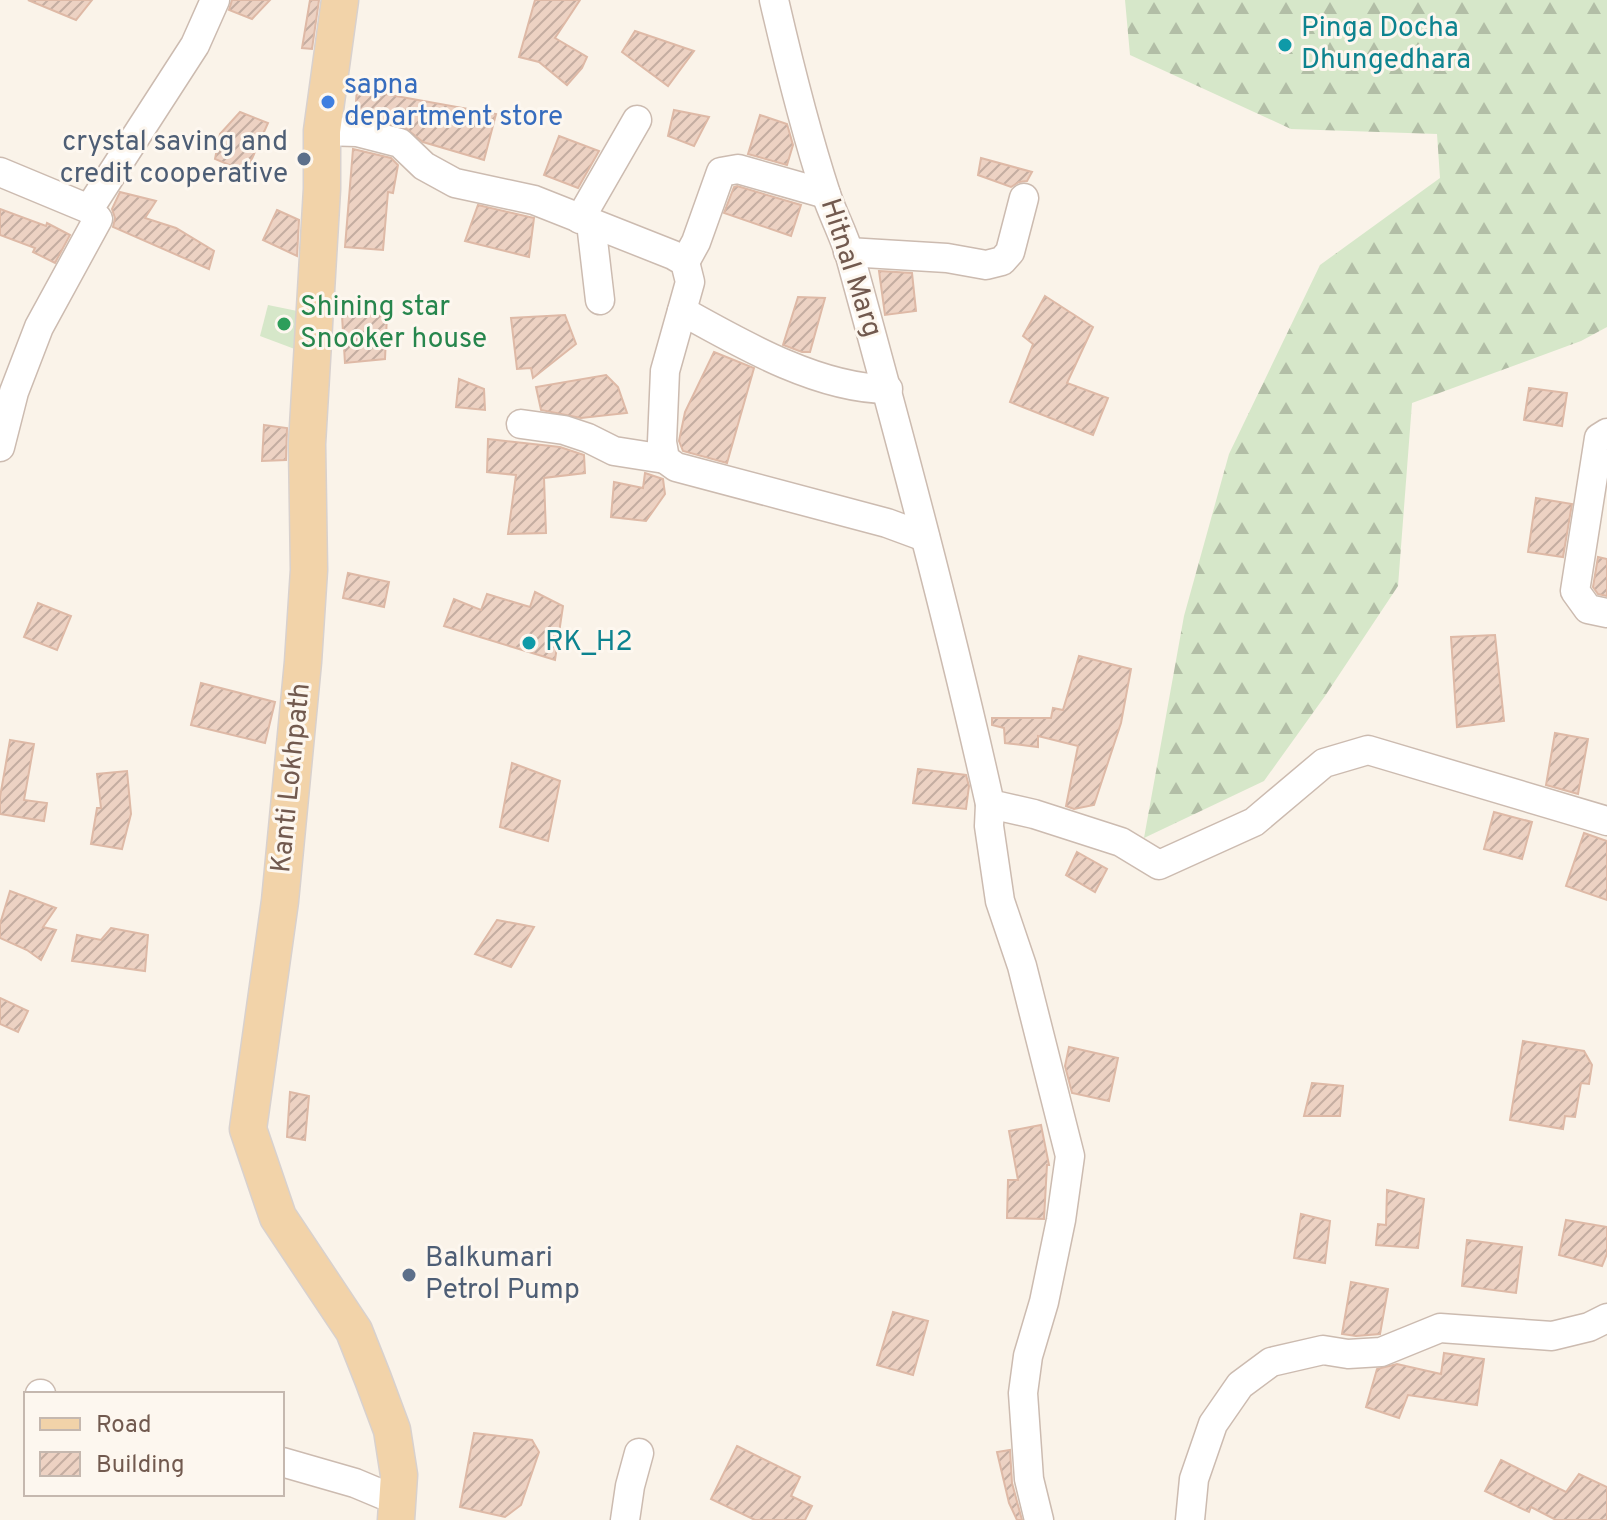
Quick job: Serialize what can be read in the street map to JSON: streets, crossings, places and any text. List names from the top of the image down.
{
  "streets": {
    "main road": ["Kanti Lokhpath"],
    "street": ["Hitnal Marg"]
  },
  "places": [
    "Pinga Docha Dhungedhara",
    "sapna department store",
    "crystal saving and credit cooperative",
    "Shining star Snooker house",
    "RK_H2",
    "Balkumari Petrol Pump"
  ],
  "legend": ["Road", "Building"]
}
